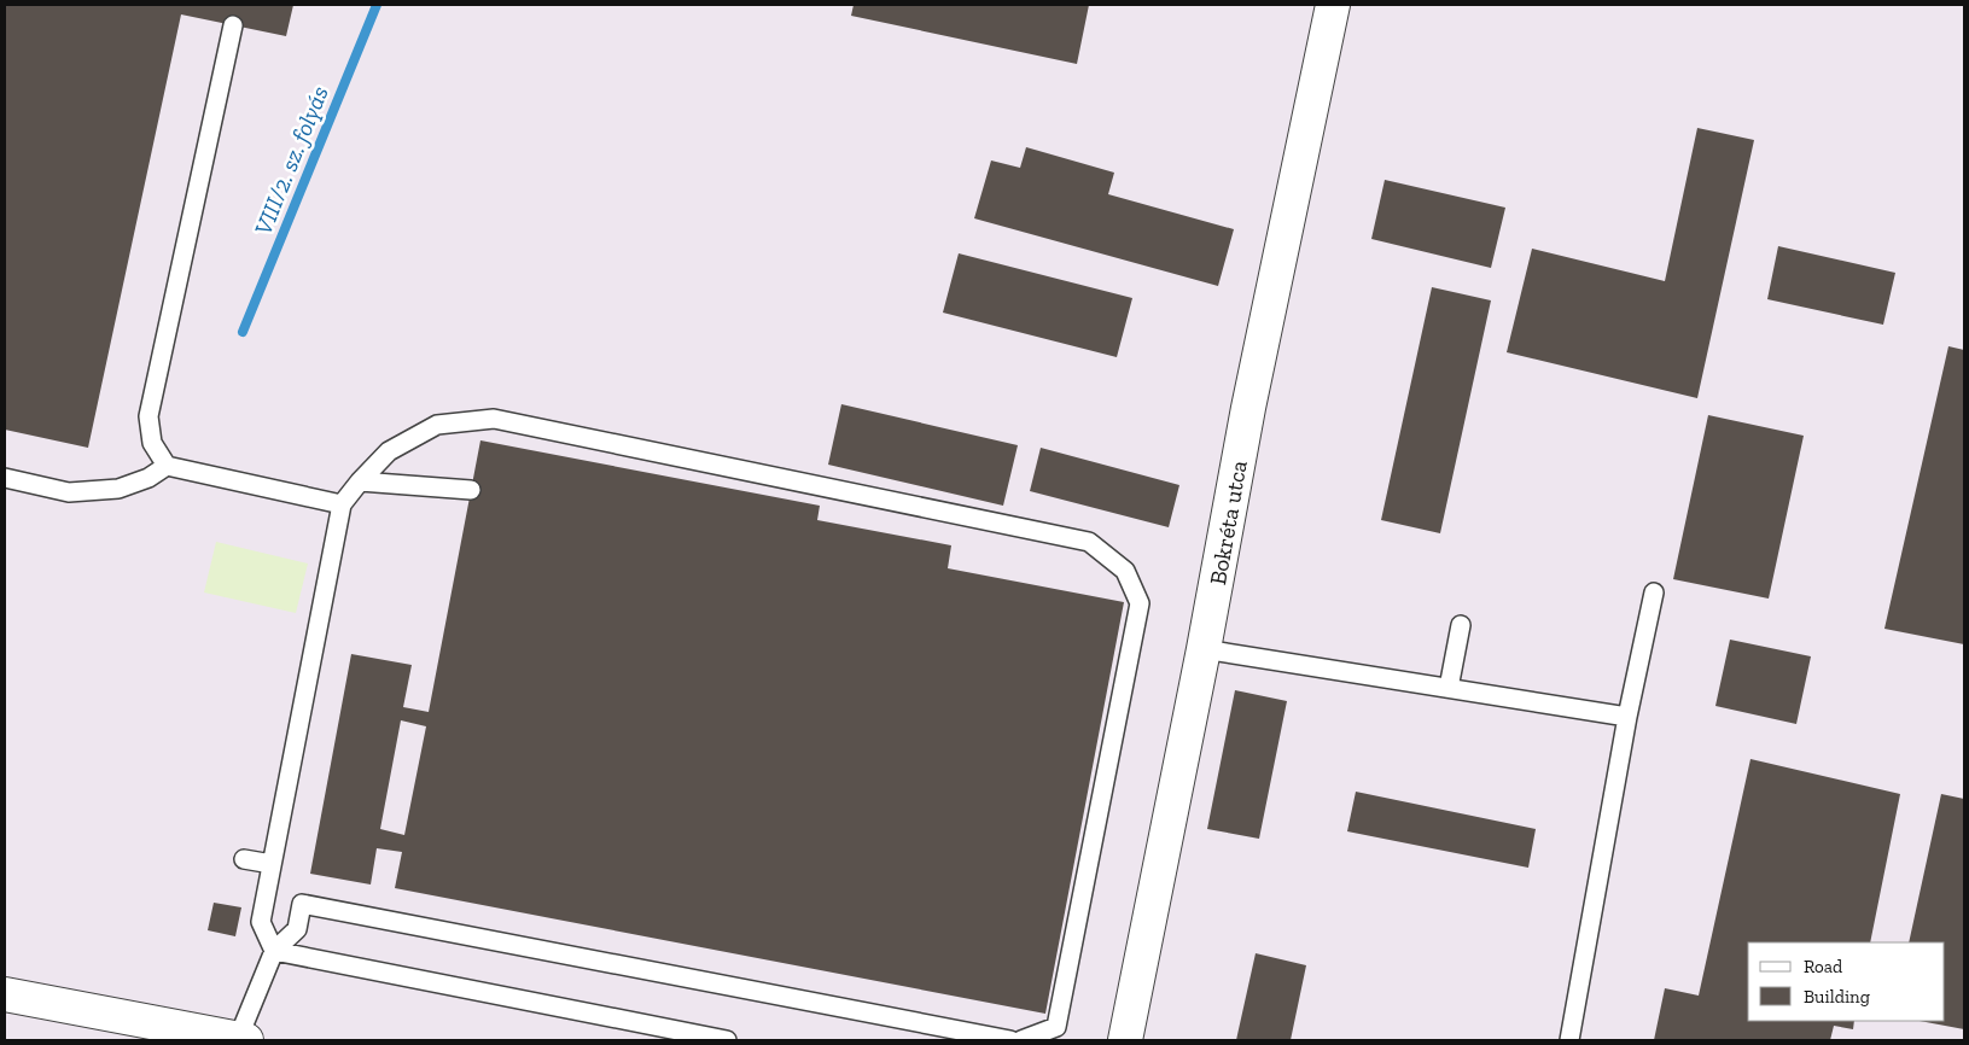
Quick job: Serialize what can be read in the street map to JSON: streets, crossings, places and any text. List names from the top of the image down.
{
  "streets": {
    "street": ["Bokréta utca"]
  },
  "water": ["VIII/2. sz. folyás"],
  "legend": ["Road", "Building"]
}
